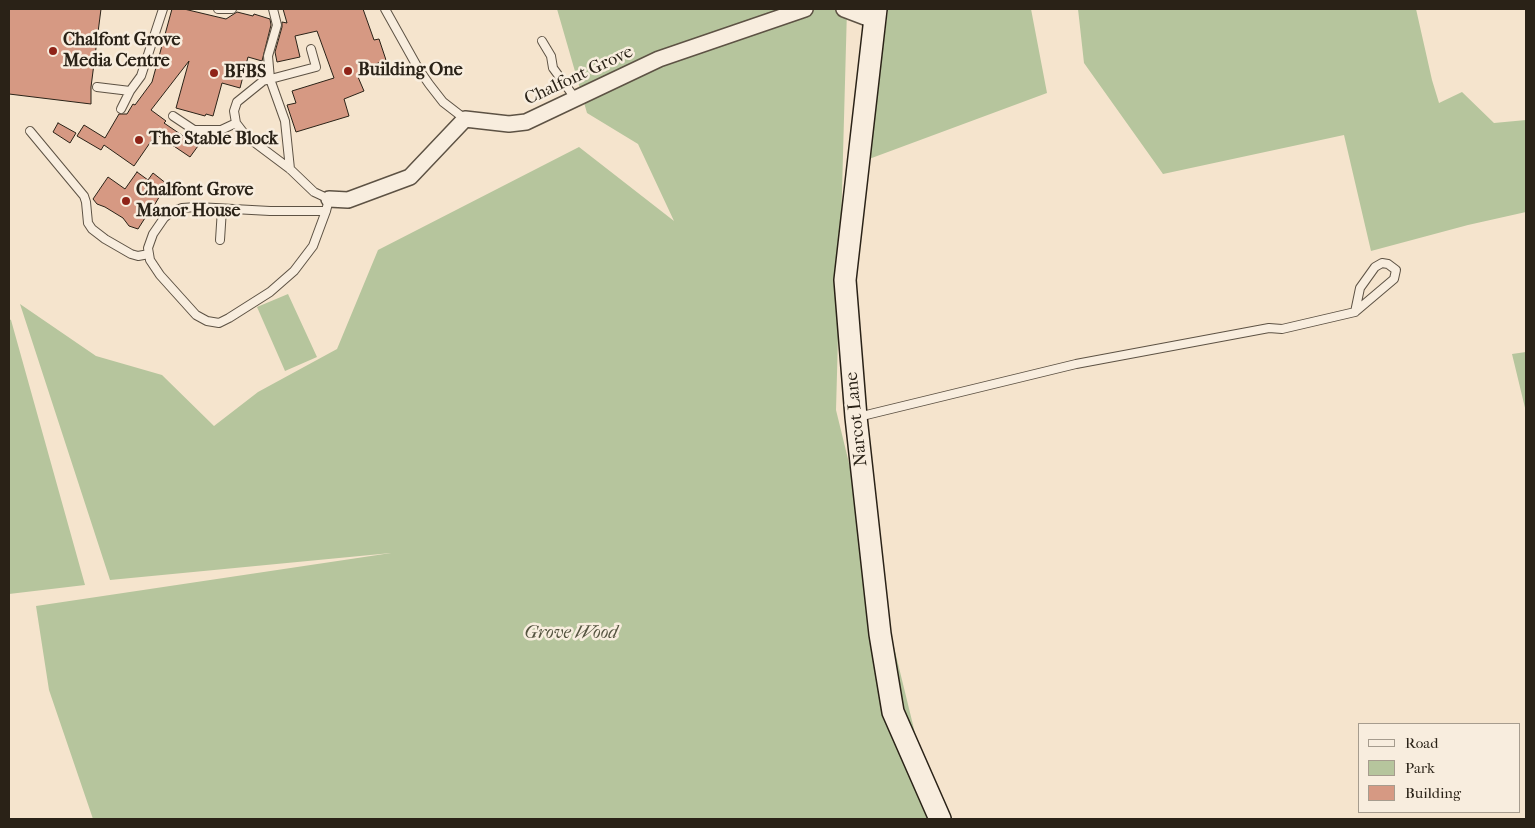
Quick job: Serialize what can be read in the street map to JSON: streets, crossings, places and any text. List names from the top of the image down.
{
  "streets": {
    "street": ["Chalfont Grove", "Narcot Lane"]
  },
  "parks": ["Grove Wood"],
  "places": [
    "Chalfont Grove Media Centre",
    "Building One",
    "BFBS",
    "The Stable Block",
    "Chalfont Grove Manor House"
  ],
  "legend": ["Road", "Park", "Building"]
}
